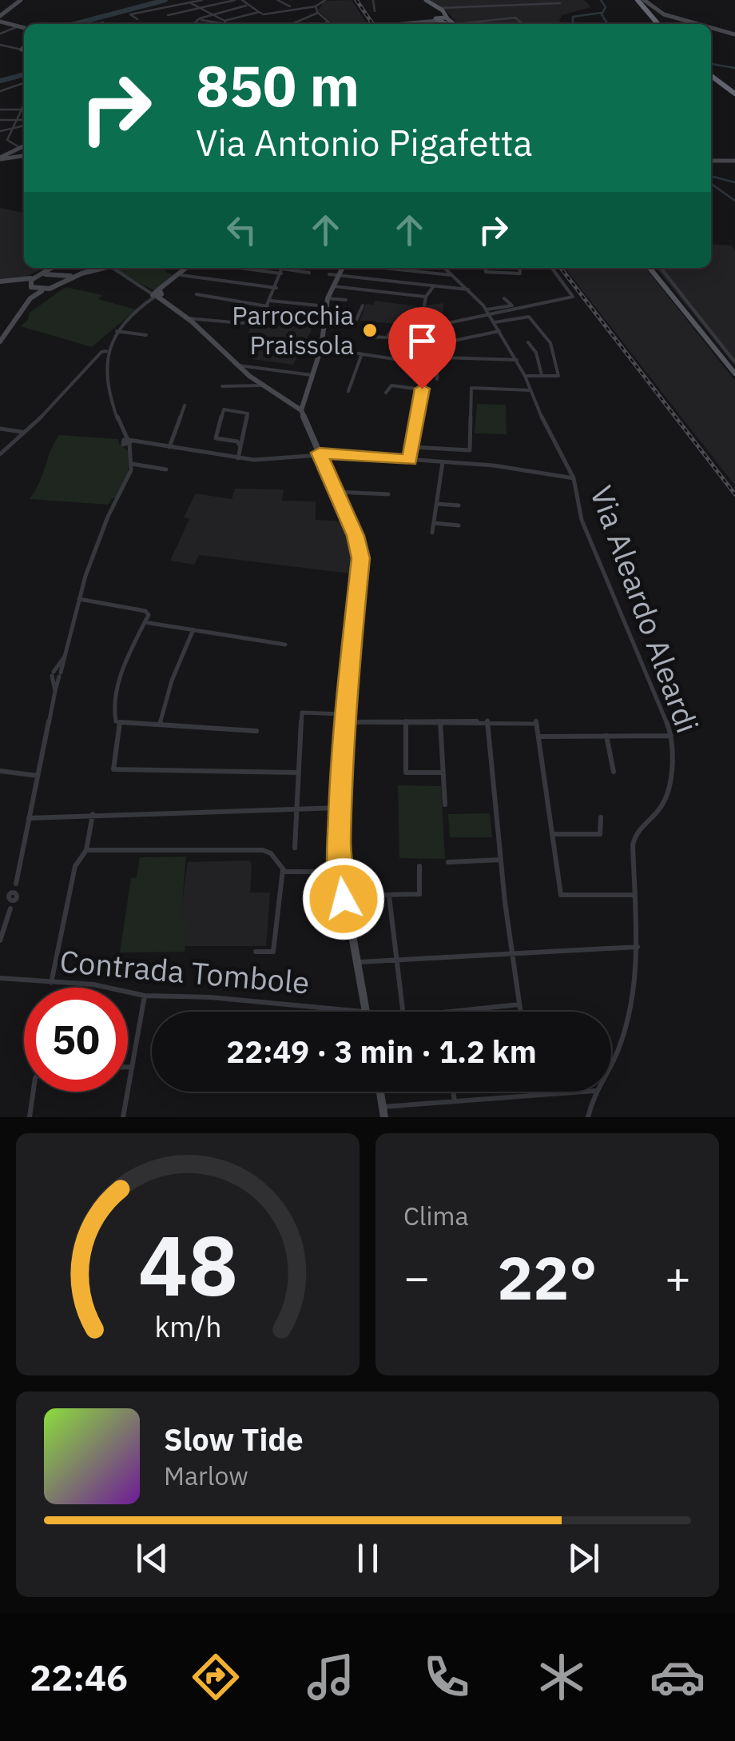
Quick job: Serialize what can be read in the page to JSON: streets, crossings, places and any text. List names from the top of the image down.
{
  "streets": {
    "street": ["Via Aleardo Aleardi", "Contrada Tombole"]
  },
  "places": ["Parrocchia Praissola"],
  "page": {
    "turn": ["850 m", "Via Antonio Pigafetta"],
    "limit": "50",
    "trip": "22:49 · 3 min · 1.2 km",
    "tile": "Clima",
    "heat": ["−", "22°", "+"],
    "song": ["Slow Tide", "Marlow"],
    "tabs": "22:46",
    "gauge": ["48", "km/h"]
  }
}
